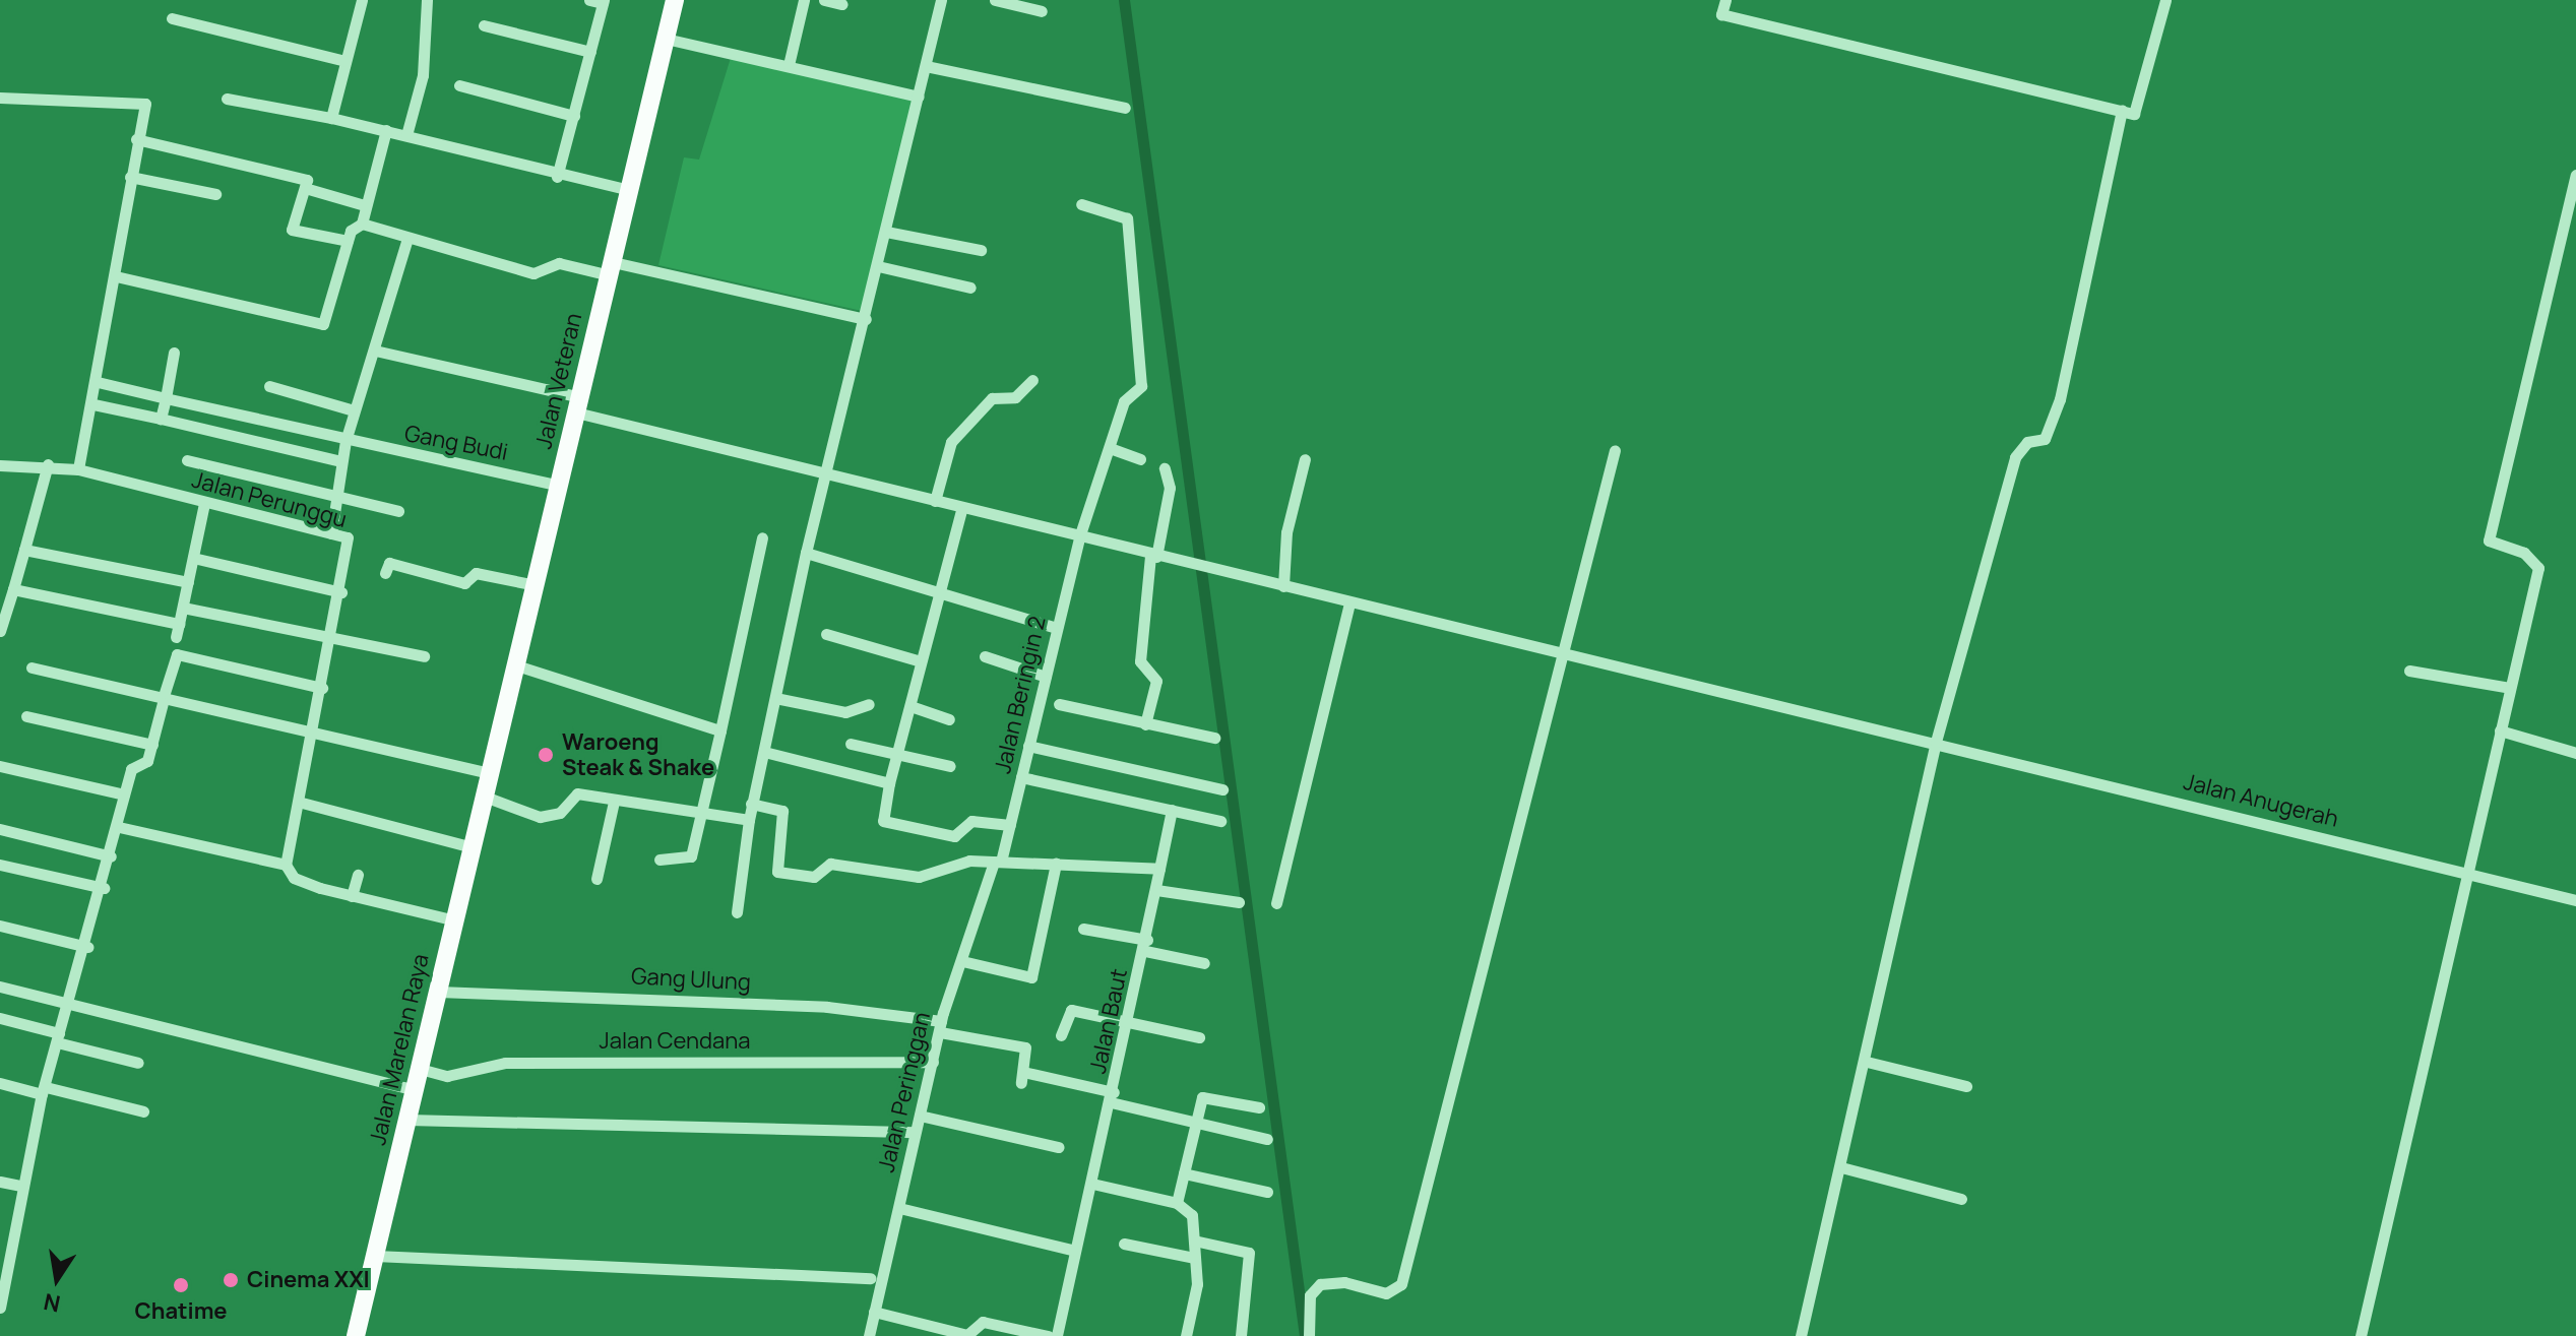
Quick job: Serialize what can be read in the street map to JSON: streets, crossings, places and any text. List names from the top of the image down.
{
  "streets": {
    "main road": ["Jalan Veteran", "Jalan Marelan Raya"],
    "street": [
      "Gang Budi",
      "Jalan Perunggu",
      "Jalan Beringin 2",
      "Jalan Anugerah",
      "Gang Ulung",
      "Jalan Baut",
      "Jalan Cendana",
      "Jalan Peringgan"
    ]
  },
  "crossings": [
    ["Jalan Veteran", "Gang Budi"],
    ["Jalan Veteran", "Jalan Anugerah"],
    ["Jalan Veteran", "Jalan Marelan Raya"],
    ["Jalan Beringin 2", "Jalan Anugerah"],
    ["Jalan Beringin 2", "Jalan Peringgan"],
    ["Gang Ulung", "Jalan Baut"],
    ["Gang Ulung", "Jalan Marelan Raya"],
    ["Gang Ulung", "Jalan Peringgan"],
    ["Jalan Cendana", "Jalan Marelan Raya"],
    ["Jalan Cendana", "Jalan Peringgan"]
  ],
  "places": ["Waroeng Steak & Shake", "Cinema XXI", "Chatime"],
  "north": "bottom"
}
